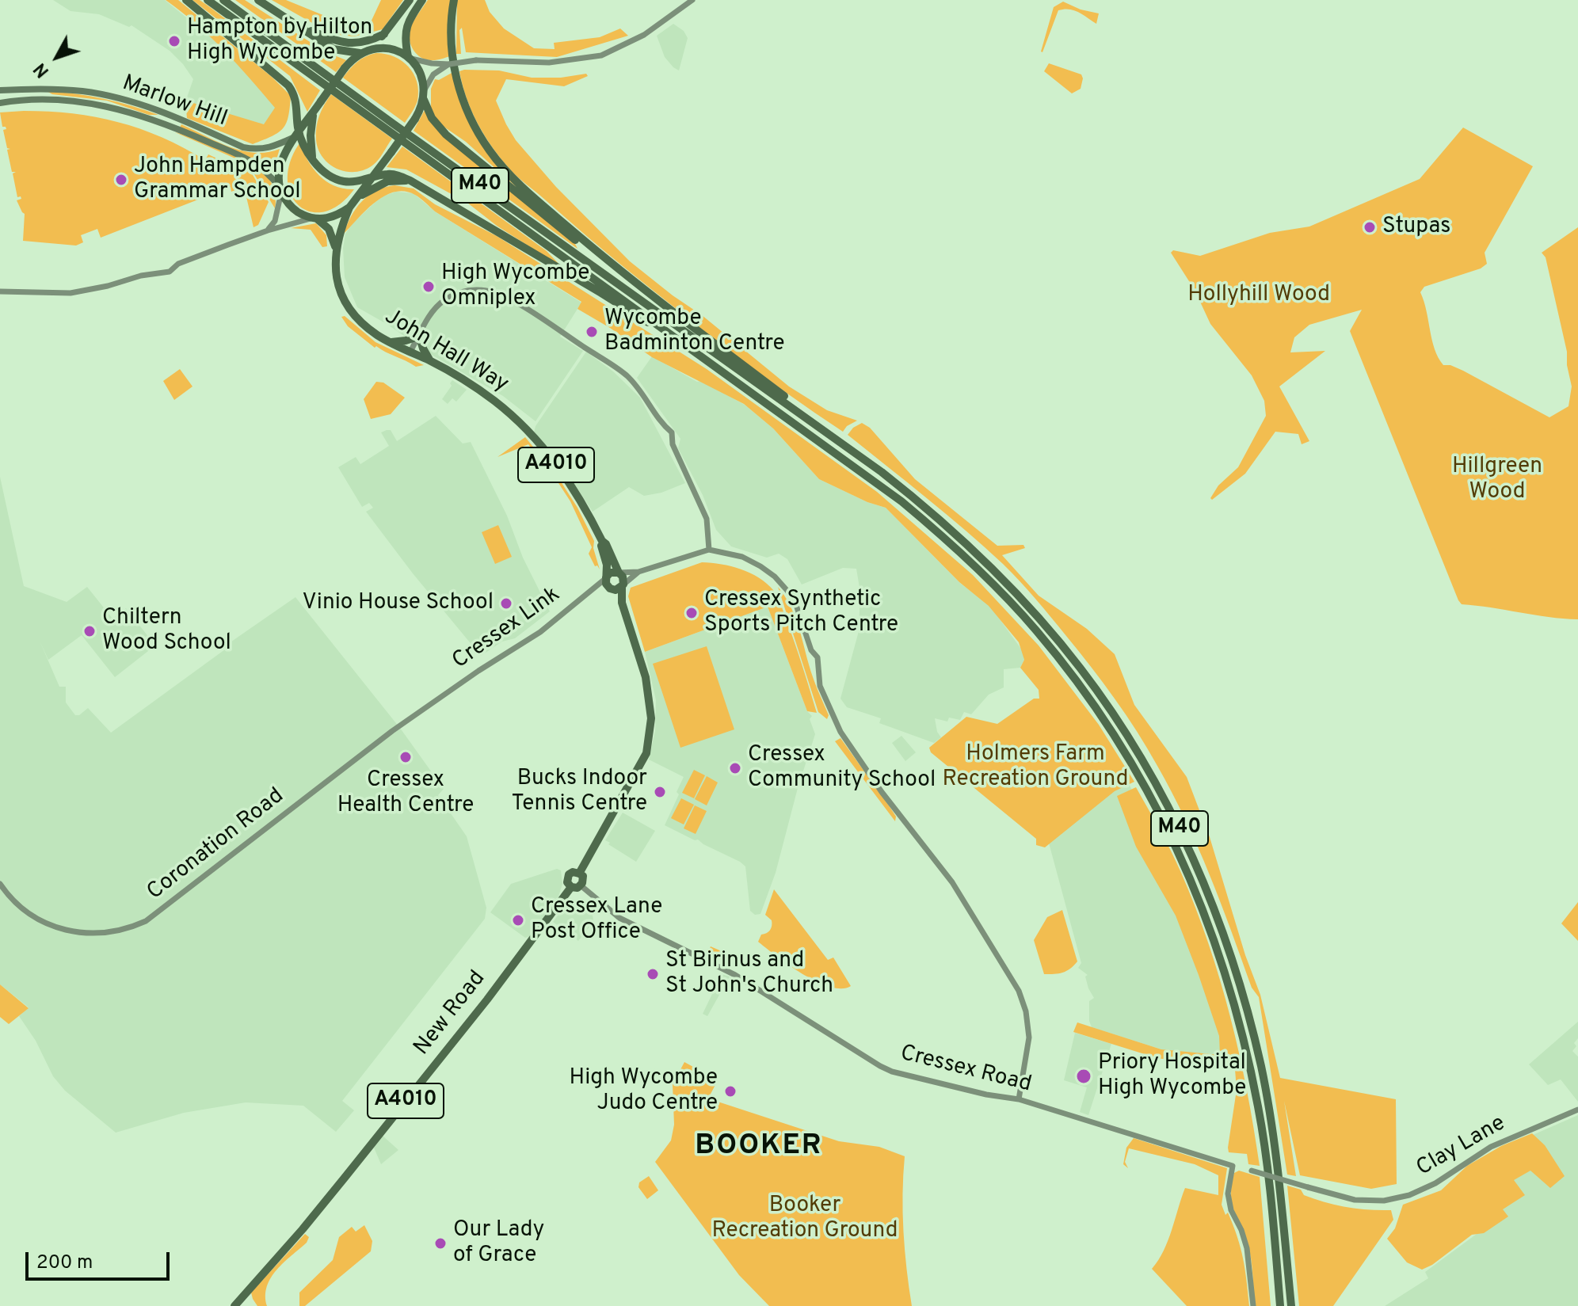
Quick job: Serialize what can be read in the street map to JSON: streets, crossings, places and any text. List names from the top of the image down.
{
  "streets": {
    "highway": [
      "M40",
      "John Hall Way",
      "A4010",
      "New Road"
    ],
    "main road": ["Marlow Hill"],
    "street": [
      "Cressex Link",
      "Coronation Road",
      "Cressex Road",
      "Clay Lane"
    ]
  },
  "crossings": [
    ["M40", "John Hall Way"],
    ["John Hall Way", "A4010"],
    ["John Hall Way", "Cressex Link"],
    ["A4010", "Cressex Link"],
    ["A4010", "New Road"],
    ["A4010", "Cressex Road"],
    ["Cressex Link", "Coronation Road"],
    ["New Road", "Cressex Road"]
  ],
  "districts": ["BOOKER"],
  "parks": [
    "Hollyhill Wood",
    "Hillgreen Wood",
    "Holmers Farm Recreation Ground",
    "Booker Recreation Ground"
  ],
  "places": [
    "Hampton by Hilton High Wycombe",
    "John Hampden Grammar School",
    "Stupas",
    "High Wycombe Omniplex",
    "Wycombe Badminton Centre",
    "Vinio House School",
    "Cressex Synthetic Sports Pitch Centre",
    "Chiltern Wood School",
    "Cressex Health Centre",
    "Cressex Community School",
    "Bucks Indoor Tennis Centre",
    "Cressex Lane Post Office",
    "St Birinus and St John's Church",
    "Priory Hospital High Wycombe",
    "High Wycombe Judo Centre",
    "Our Lady of Grace"
  ],
  "scale_bar": "200 m",
  "north": "bottom left"
}
